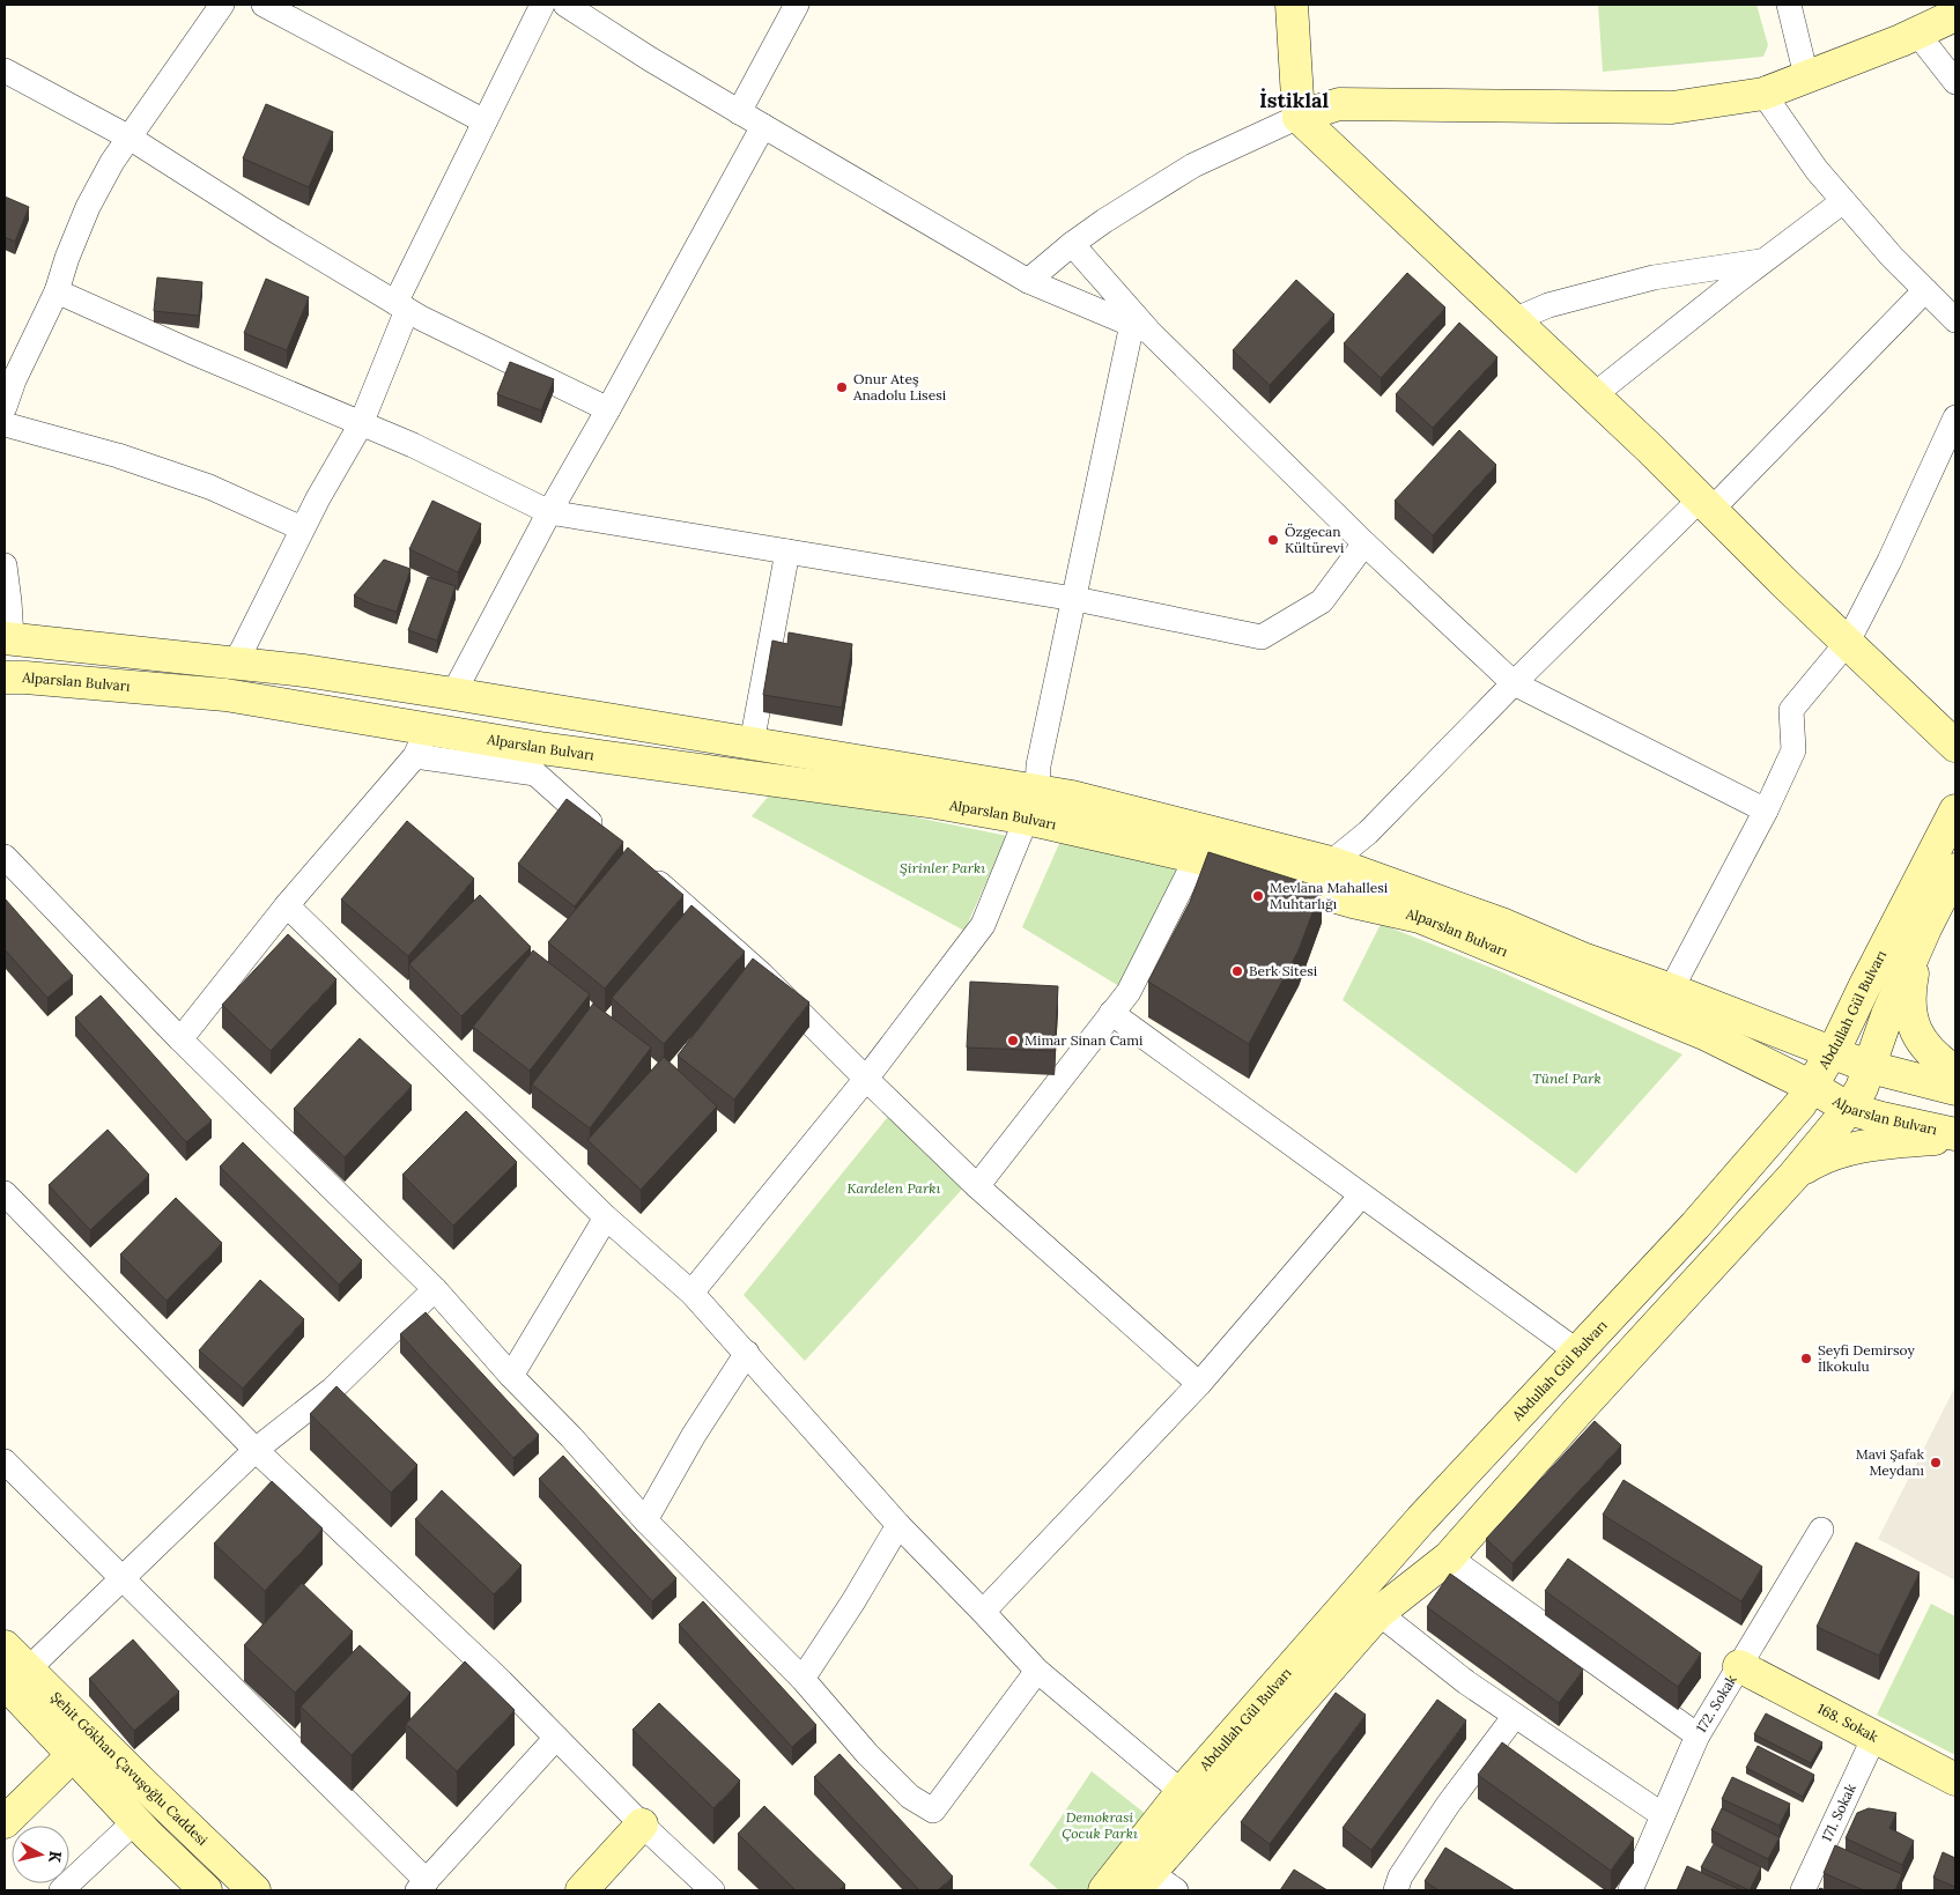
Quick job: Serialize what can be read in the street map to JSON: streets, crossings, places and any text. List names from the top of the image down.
{
  "streets": {
    "main road": [
      "Alparslan Bulvarı",
      "Abdullah Gül Bulvarı",
      "168. Sokak",
      "Şehit Gökhan Çavuşoğlu Caddesi"
    ],
    "street": ["172. Sokak", "171. Sokak"]
  },
  "crossings": [
    ["Alparslan Bulvarı", "Abdullah Gül Bulvarı"],
    ["172. Sokak", "168. Sokak"],
    ["168. Sokak", "171. Sokak"]
  ],
  "districts": ["İstiklal"],
  "parks": [
    "Şirinler Parkı",
    "Tünel Park",
    "Kardelen Parkı",
    "Demokrasi Çocuk Parkı"
  ],
  "places": [
    "Onur Ateş Anadolu Lisesi",
    "Özgecan Kültürevi",
    "Mevlana Mahallesi Muhtarlığı",
    "Berk Sitesi",
    "Mimar Sinan Cami",
    "Seyfi Demirsoy İlkokulu",
    "Mavi Şafak Meydanı"
  ],
  "north": "right"
}
